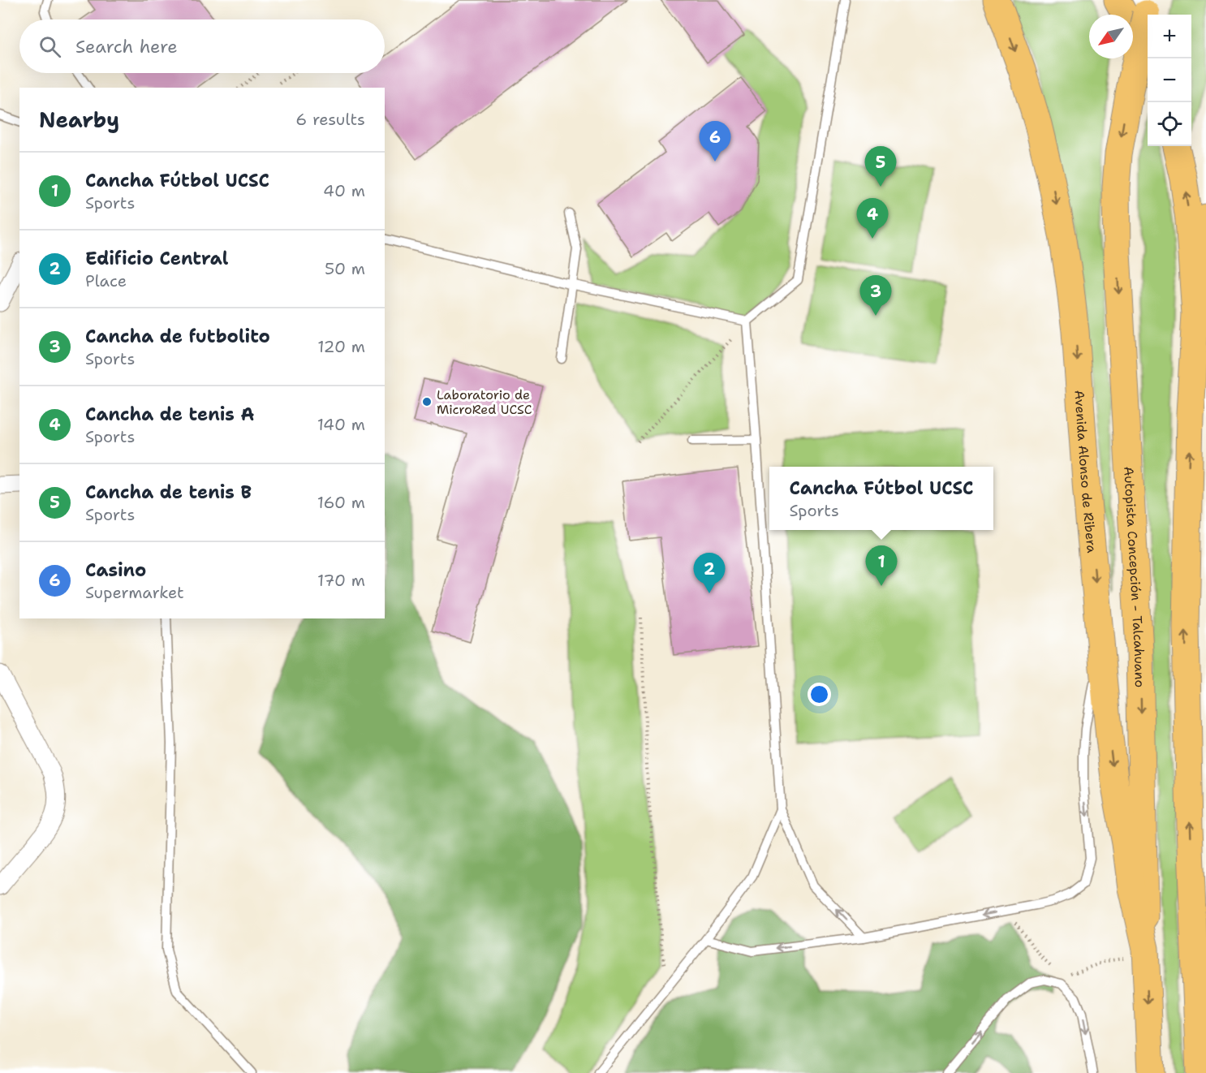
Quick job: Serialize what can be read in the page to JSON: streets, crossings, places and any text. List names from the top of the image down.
{
  "streets": {
    "main road": ["Avenida Alonso de Ribera", "Autopista Concepción - Talcahuano"]
  },
  "crossings": [
    ["Avenida Alonso de Ribera", "Autopista Concepción - Talcahuano"]
  ],
  "places": ["Laboratorio de MicroRed UCSC"],
  "north": "bottom left",
  "page": {
    "map_buttons": ["+", "−"],
    "search": "Search here",
    "heading": ["Nearby", "6 results"],
    "pins": [
      "6",
      "5",
      "4",
      "3",
      "1",
      "2"
    ],
    "list": [
      {
        "mark": "1",
        "name": "Cancha Fútbol UCSC",
        "note": "Sports",
        "value": "40 m"
      },
      {
        "mark": "2",
        "name": "Edificio Central",
        "note": "Place",
        "value": "50 m"
      },
      {
        "mark": "3",
        "name": "Cancha de futbolito",
        "note": "Sports",
        "value": "120 m"
      },
      {
        "mark": "4",
        "name": "Cancha de tenis A",
        "note": "Sports",
        "value": "140 m"
      },
      {
        "mark": "5",
        "name": "Cancha de tenis B",
        "note": "Sports",
        "value": "160 m"
      },
      {
        "mark": "6",
        "name": "Casino",
        "note": "Supermarket",
        "value": "170 m"
      }
    ],
    "popup": ["Cancha Fútbol UCSC", "Sports"]
  }
}
